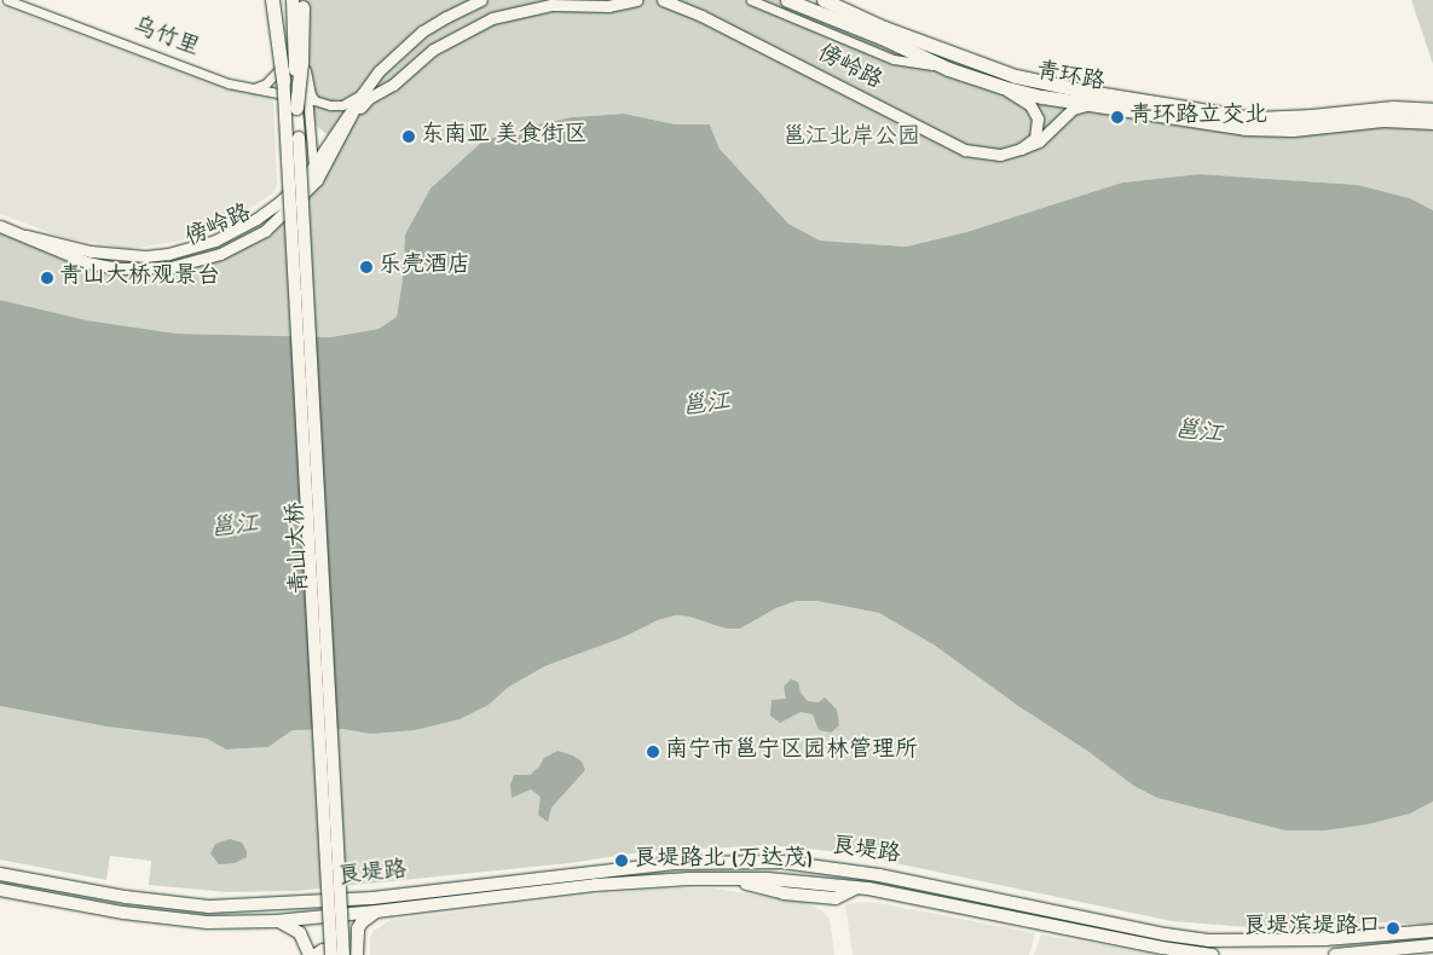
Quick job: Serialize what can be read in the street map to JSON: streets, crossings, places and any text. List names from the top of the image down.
{
  "streets": {
    "main road": ["青环路", "青山大桥", "良堤路"],
    "street": ["乌竹里", "傍岭路"]
  },
  "crossings": [
    ["乌竹里", "傍岭路"],
    ["傍岭路", "青环路"]
  ],
  "water": ["邕江"],
  "parks": ["邕江北岸公园"],
  "places": [
    "青环路立交北",
    "东南亚 美食街区",
    "乐壳酒店",
    "青山大桥观景台",
    "南宁市邕宁区园林管理所",
    "良堤路北 (万达茂)",
    "良堤滨堤路口"
  ]
}
